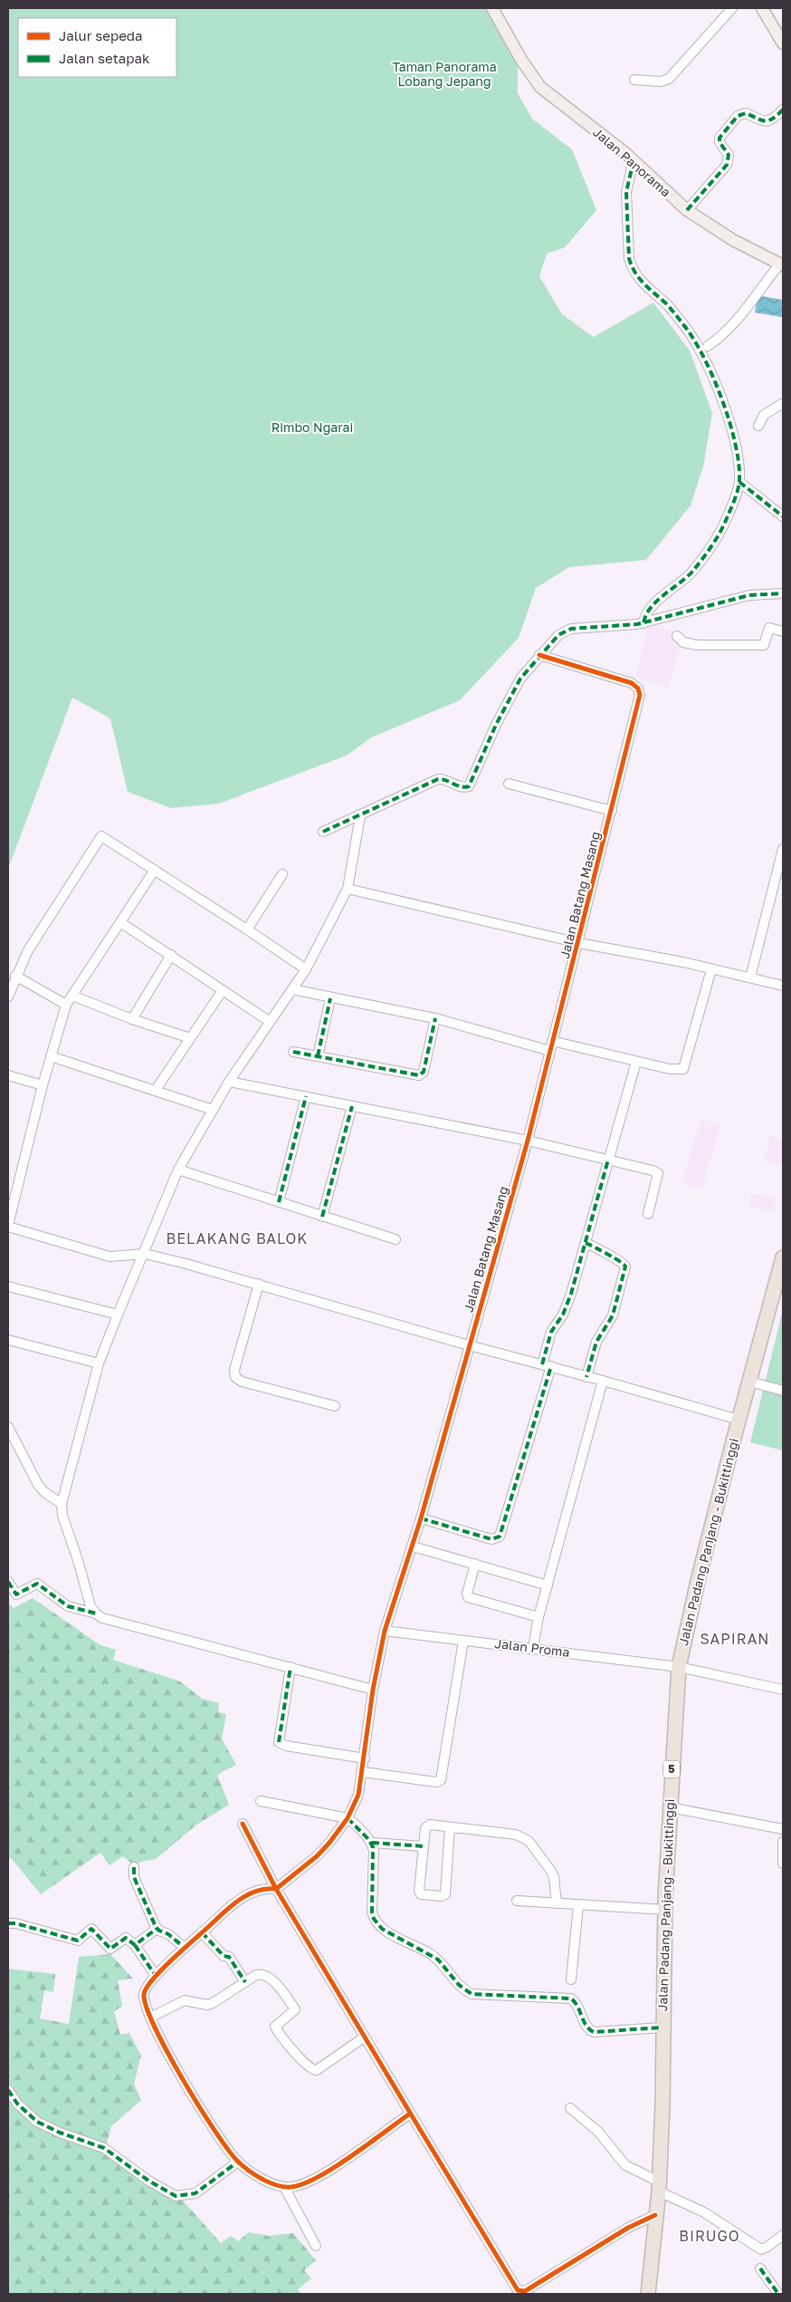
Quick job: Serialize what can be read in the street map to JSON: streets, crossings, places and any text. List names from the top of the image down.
{
  "streets": {
    "highway": ["Jalan Padang Panjang - Bukittinggi", "5"],
    "main road": ["Jalan Panorama"],
    "street": ["Jalan Batang Masang", "Jalan Proma"]
  },
  "crossings": [
    ["Jalan Batang Masang", "Jalan Proma"],
    ["Jalan Padang Panjang - Bukittinggi", "Jalan Proma"]
  ],
  "districts": ["BELAKANG BALOK", "SAPIRAN", "BIRUGO"],
  "parks": ["Taman Panorama Lobang Jepang", "Rimbo Ngarai"],
  "legend": ["Jalur sepeda", "Jalan setapak"]
}
